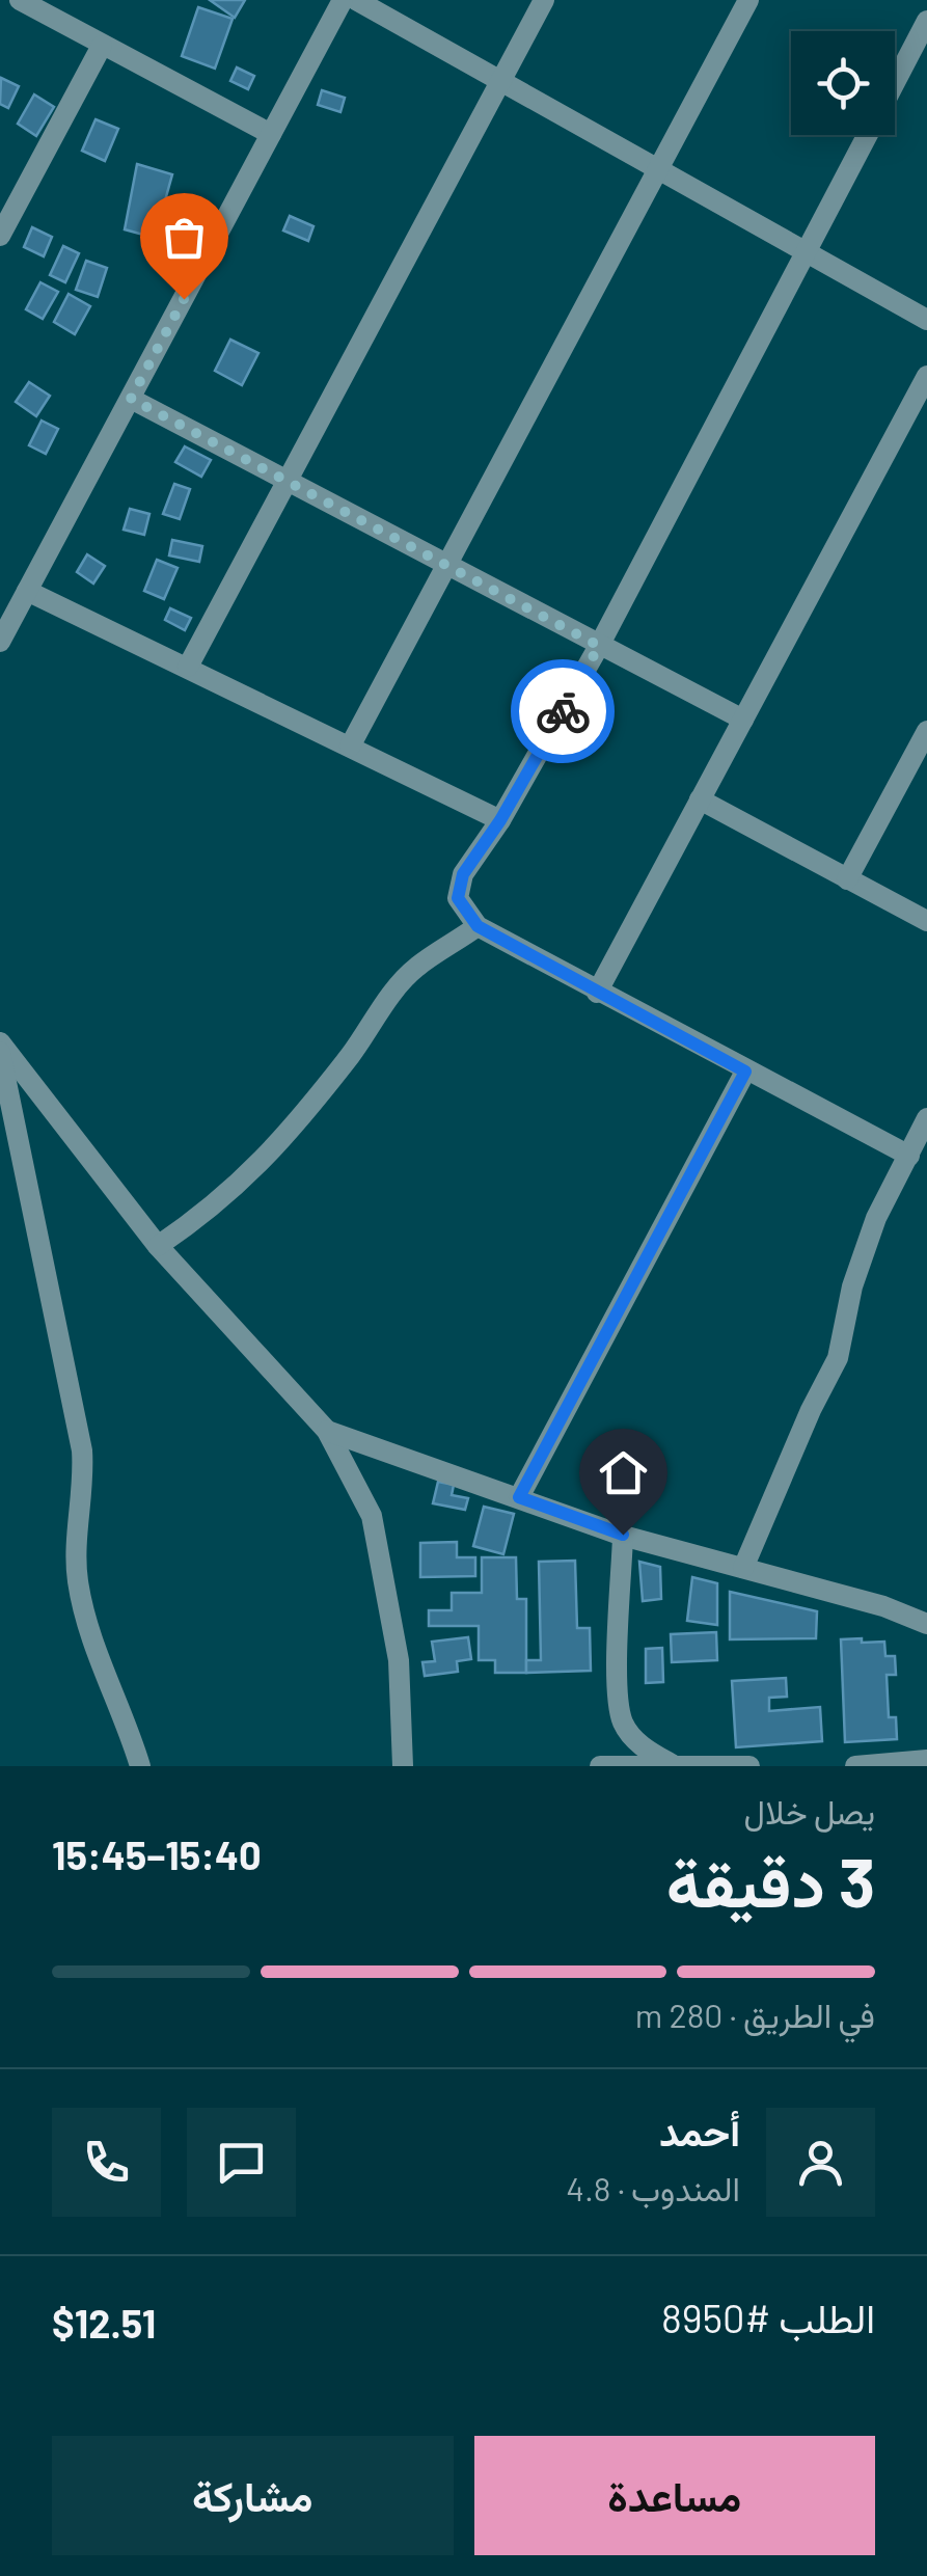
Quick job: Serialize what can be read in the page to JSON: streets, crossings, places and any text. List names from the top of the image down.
{
  "page": {
    "heading": ["3 دقيقة", "يصل خلال", "15:40–15:45"],
    "panel": [
      "أحمد",
      "المندوب · 4.8",
      "الطلب #8950",
      "$12.51"
    ],
    "bar": "في الطريق · 280 m",
    "buttons": ["مساعدة", "مشاركة"]
  }
}
